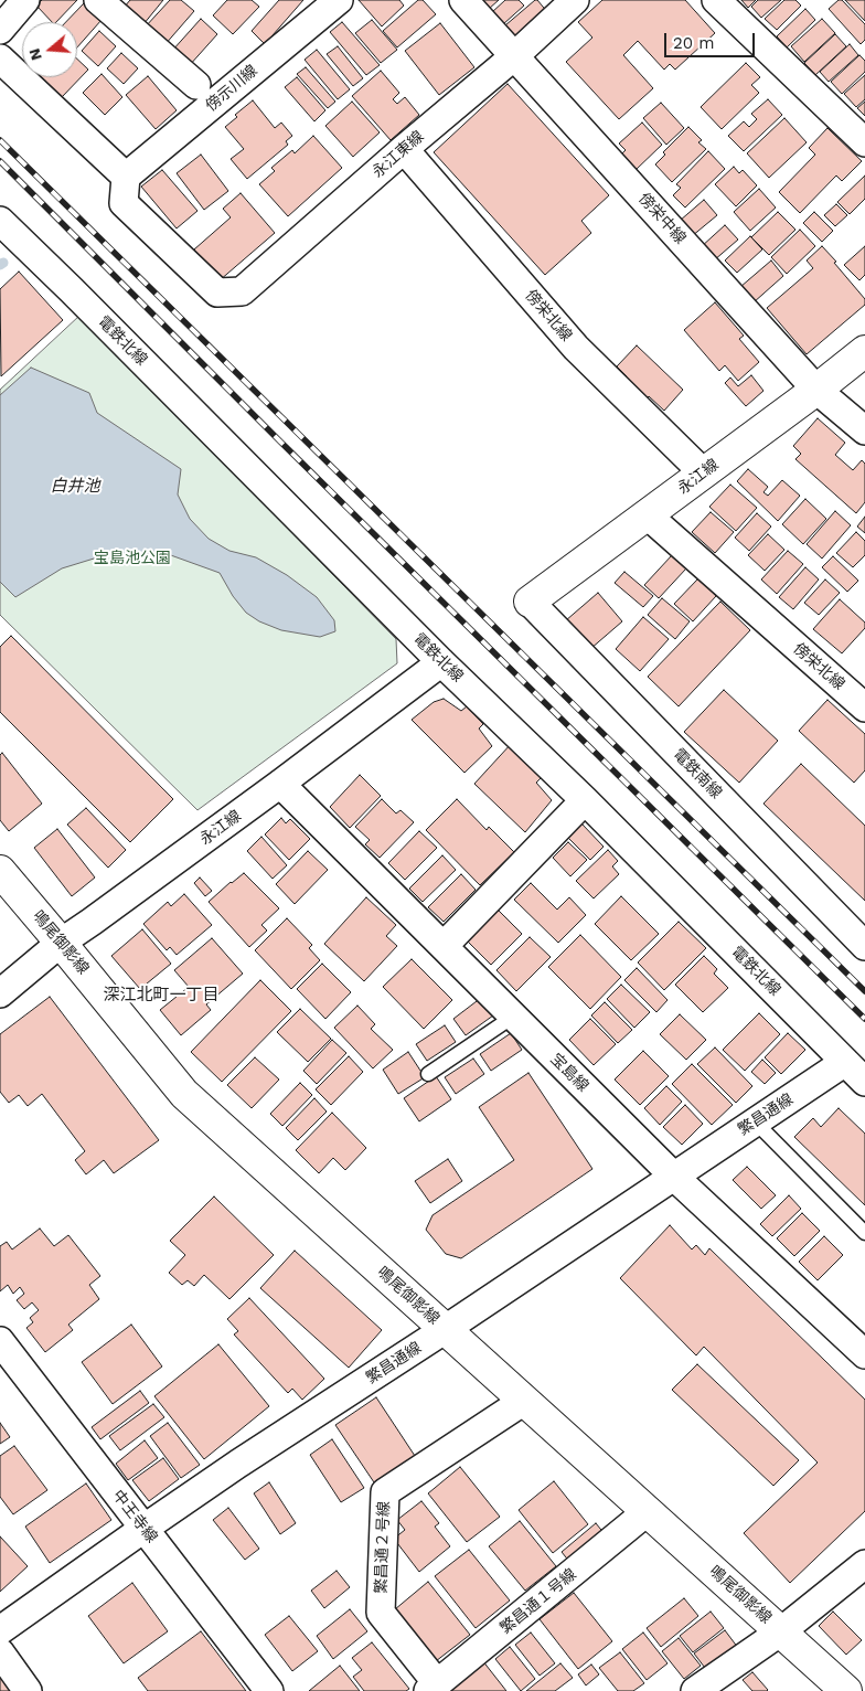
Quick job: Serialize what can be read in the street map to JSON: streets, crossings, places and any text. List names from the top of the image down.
{
  "streets": {
    "street": [
      "傍示川線",
      "永江東線",
      "傍栄中線",
      "傍栄北線",
      "電鉄北線",
      "永江線",
      "電鉄南線",
      "鳴尾御影線",
      "宝島線",
      "繁昌通線",
      "中王寺線",
      "繁昌通２号線",
      "繁昌通１号線"
    ]
  },
  "crossings": [
    ["傍示川線", "永江東線"],
    ["永江東線", "傍栄中線"],
    ["永江東線", "傍栄北線"],
    ["傍栄中線", "永江線"],
    ["傍栄北線", "永江線"],
    ["電鉄北線", "永江線"],
    ["電鉄北線", "繁昌通線"],
    ["永江線", "電鉄南線"],
    ["永江線", "鳴尾御影線"],
    ["永江線", "宝島線"],
    ["鳴尾御影線", "繁昌通線"],
    ["鳴尾御影線", "繁昌通２号線"],
    ["鳴尾御影線", "繁昌通１号線"],
    ["宝島線", "繁昌通線"],
    ["繁昌通線", "中王寺線"],
    ["繁昌通２号線", "繁昌通１号線"]
  ],
  "districts": ["深江北町一丁目"],
  "water": ["白井池"],
  "parks": ["宝島池公園"],
  "scale_bar": "20 m",
  "north": "left"
}
